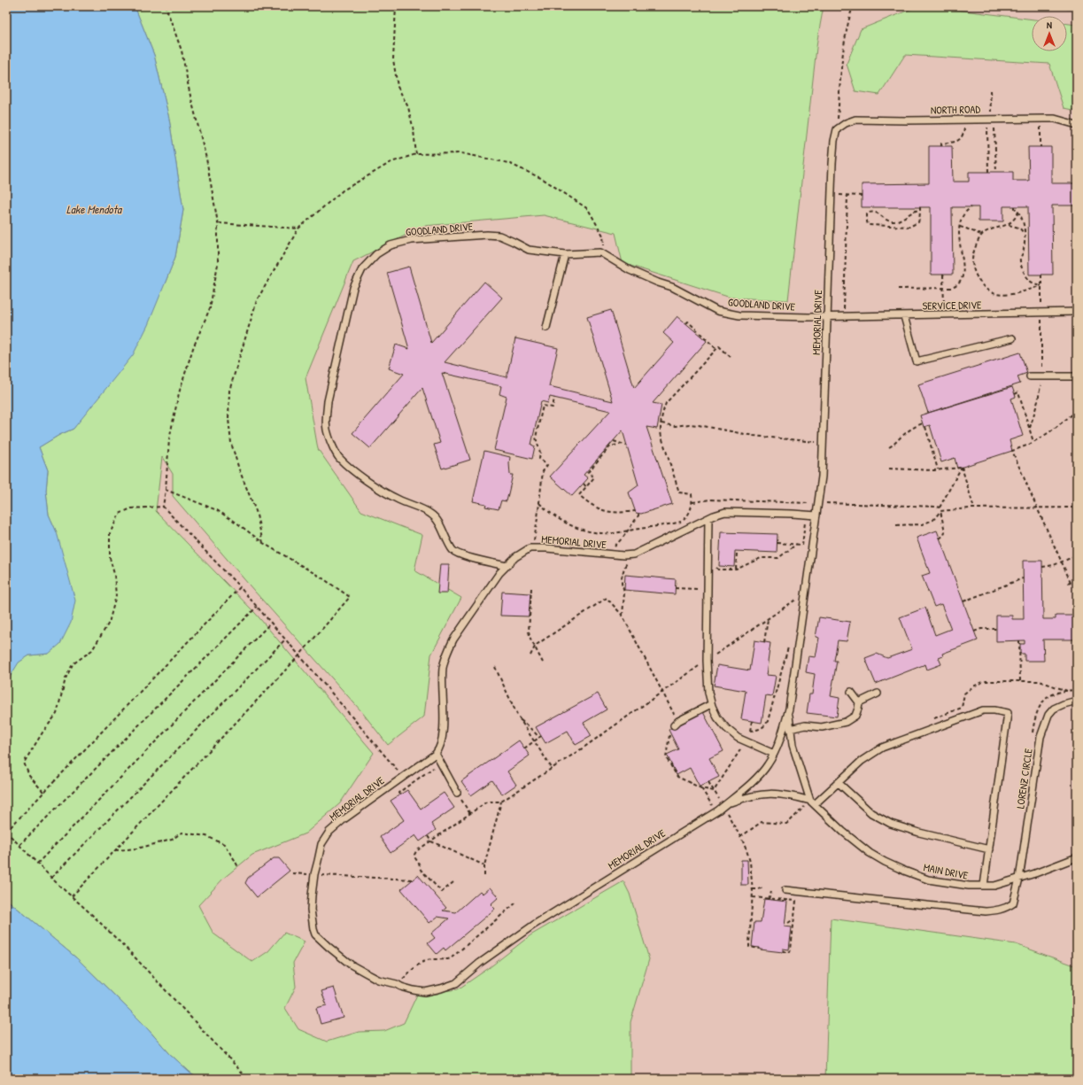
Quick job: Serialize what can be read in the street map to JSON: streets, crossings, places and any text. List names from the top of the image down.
{
  "streets": {
    "lane": [
      "NORTH ROAD",
      "GOODLAND DRIVE",
      "SERVICE DRIVE",
      "MEMORIAL DRIVE",
      "LORENZ CIRCLE",
      "MAIN DRIVE"
    ]
  },
  "crossings": [
    ["NORTH ROAD", "MEMORIAL DRIVE"],
    ["GOODLAND DRIVE", "SERVICE DRIVE"],
    ["GOODLAND DRIVE", "MEMORIAL DRIVE"],
    ["SERVICE DRIVE", "MEMORIAL DRIVE"],
    ["MEMORIAL DRIVE", "MAIN DRIVE"],
    ["LORENZ CIRCLE", "MAIN DRIVE"]
  ],
  "water": ["Lake Mendota"],
  "north": "top"
}
